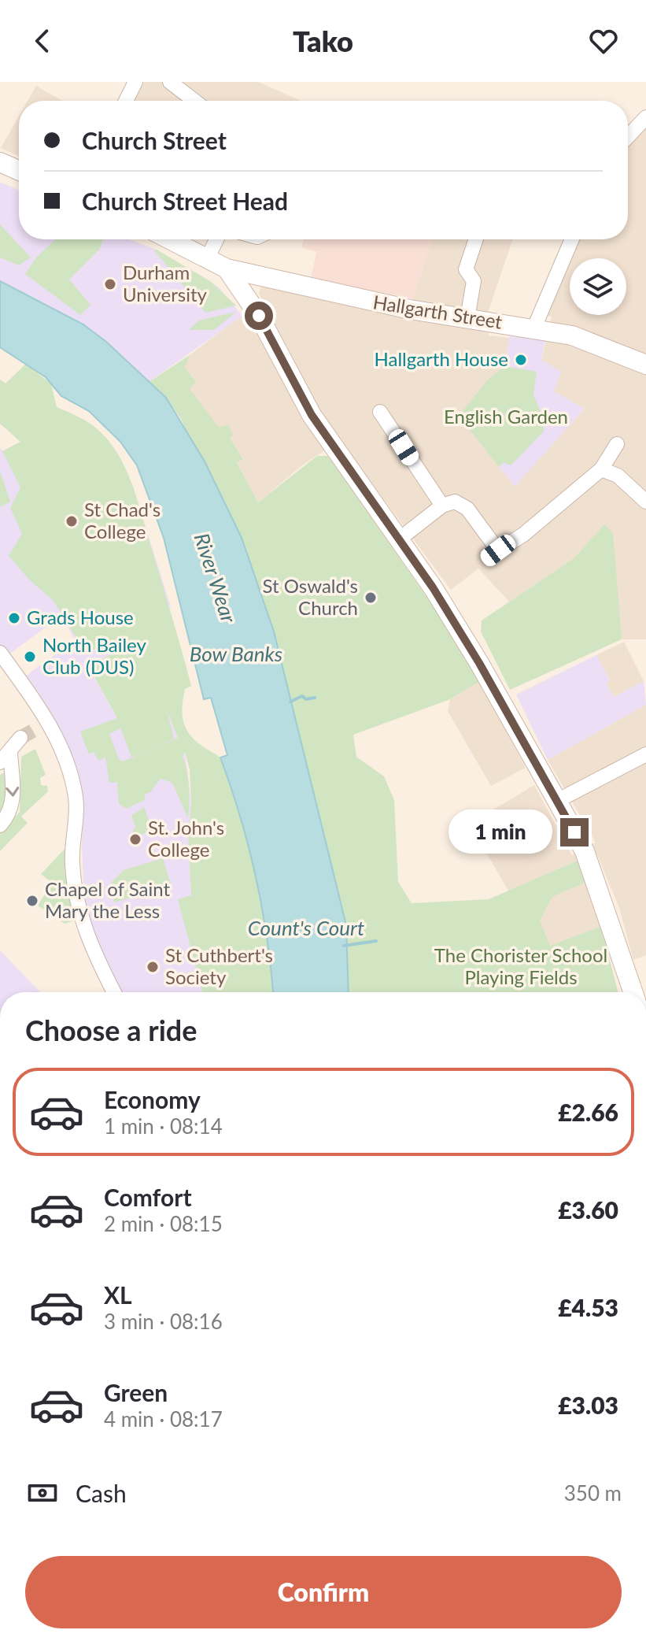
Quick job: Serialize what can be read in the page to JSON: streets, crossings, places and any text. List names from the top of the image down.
{
  "streets": {
    "street": ["Hallgarth Street"]
  },
  "water": ["River Wear", "Bow Banks", "Count's Court"],
  "parks": ["English Garden", "The Chorister School Playing Fields"],
  "places": [
    "Durham University",
    "Hallgarth House",
    "St Chad's College",
    "St Oswald's Church",
    "Grads House",
    "North Bailey Club (DUS)",
    "St. John's College",
    "Chapel of Saint Mary the Less",
    "St Cuthbert's Society"
  ],
  "page": {
    "header": "Tako",
    "banner": ["Church Street", "Church Street Head"],
    "bubble": "1 min",
    "heading": "Choose a ride",
    "list": [
      {
        "name": "Economy",
        "note": "1 min · 08:14",
        "value": "£2.66"
      },
      {
        "name": "Comfort",
        "note": "2 min · 08:15",
        "value": "£3.60"
      },
      {
        "name": "XL",
        "note": "3 min · 08:16",
        "value": "£4.53"
      },
      {
        "name": "Green",
        "note": "4 min · 08:17",
        "value": "£3.03"
      }
    ],
    "pay": ["Cash", "350 m"],
    "buttons": "Confirm"
  }
}
